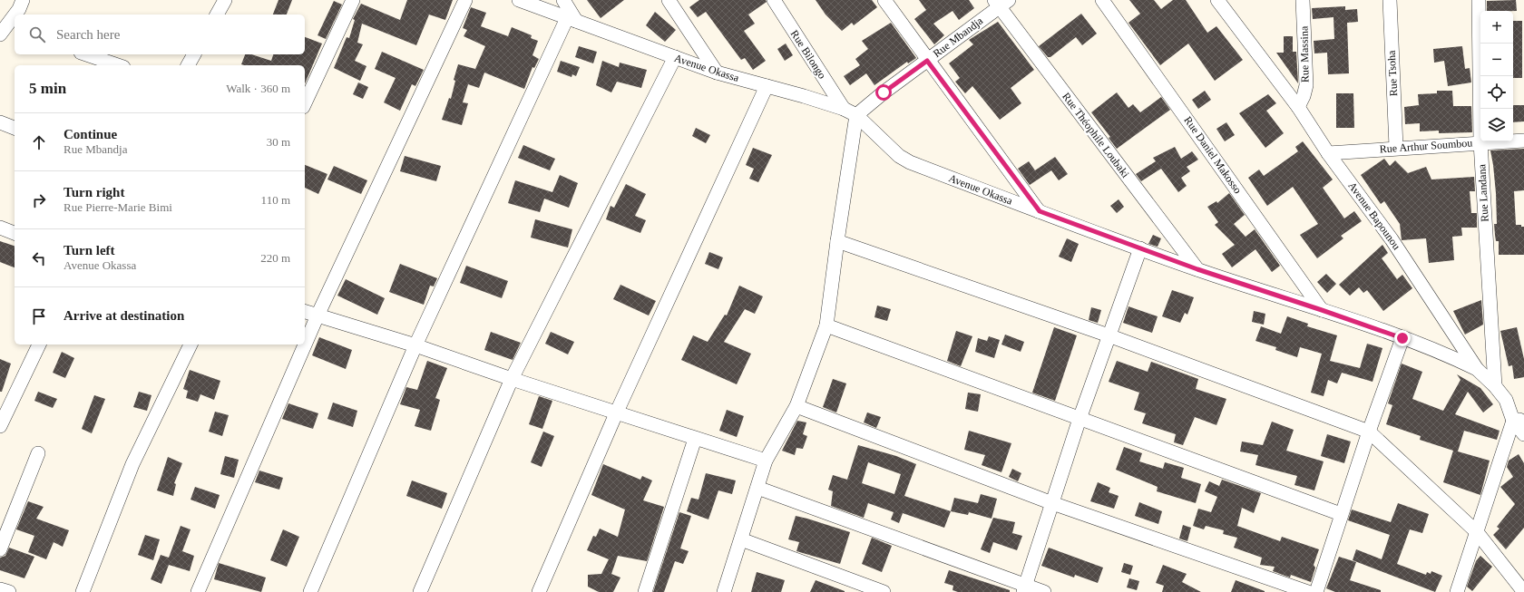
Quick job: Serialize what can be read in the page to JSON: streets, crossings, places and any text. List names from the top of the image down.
{
  "streets": {
    "street": [
      "Rue Mbandja",
      "Rue Bilongo",
      "Rue Massina",
      "Avenue Okassa",
      "Rue Tsoha",
      "Rue Théophile Loubaki",
      "Rue Arthur Soumbou",
      "Rue Daniel Makosso",
      "Rue Landana",
      "Avenue Bapounou"
    ]
  },
  "crossings": [
    ["Rue Mbandja", "Avenue Okassa"],
    ["Rue Mbandja", "Rue Théophile Loubaki"],
    ["Rue Bilongo", "Avenue Okassa"],
    ["Rue Massina", "Avenue Bapounou"],
    ["Avenue Okassa", "Rue Théophile Loubaki"],
    ["Avenue Okassa", "Rue Daniel Makosso"],
    ["Avenue Okassa", "Avenue Bapounou"],
    ["Rue Tsoha", "Rue Arthur Soumbou"],
    ["Rue Arthur Soumbou", "Rue Landana"],
    ["Rue Arthur Soumbou", "Avenue Bapounou"],
    ["Rue Landana", "Avenue Bapounou"]
  ],
  "page": {
    "map_buttons": ["+", "−"],
    "search": "Search here",
    "heading": ["5 min", "Walk · 360 m"],
    "list": [
      ["Continue", "Rue Mbandja", "30 m"],
      ["Turn right", "Rue Pierre-Marie Bimi", "110 m"],
      ["Turn left", "Avenue Okassa", "220 m"],
      "Arrive at destination"
    ]
  }
}
